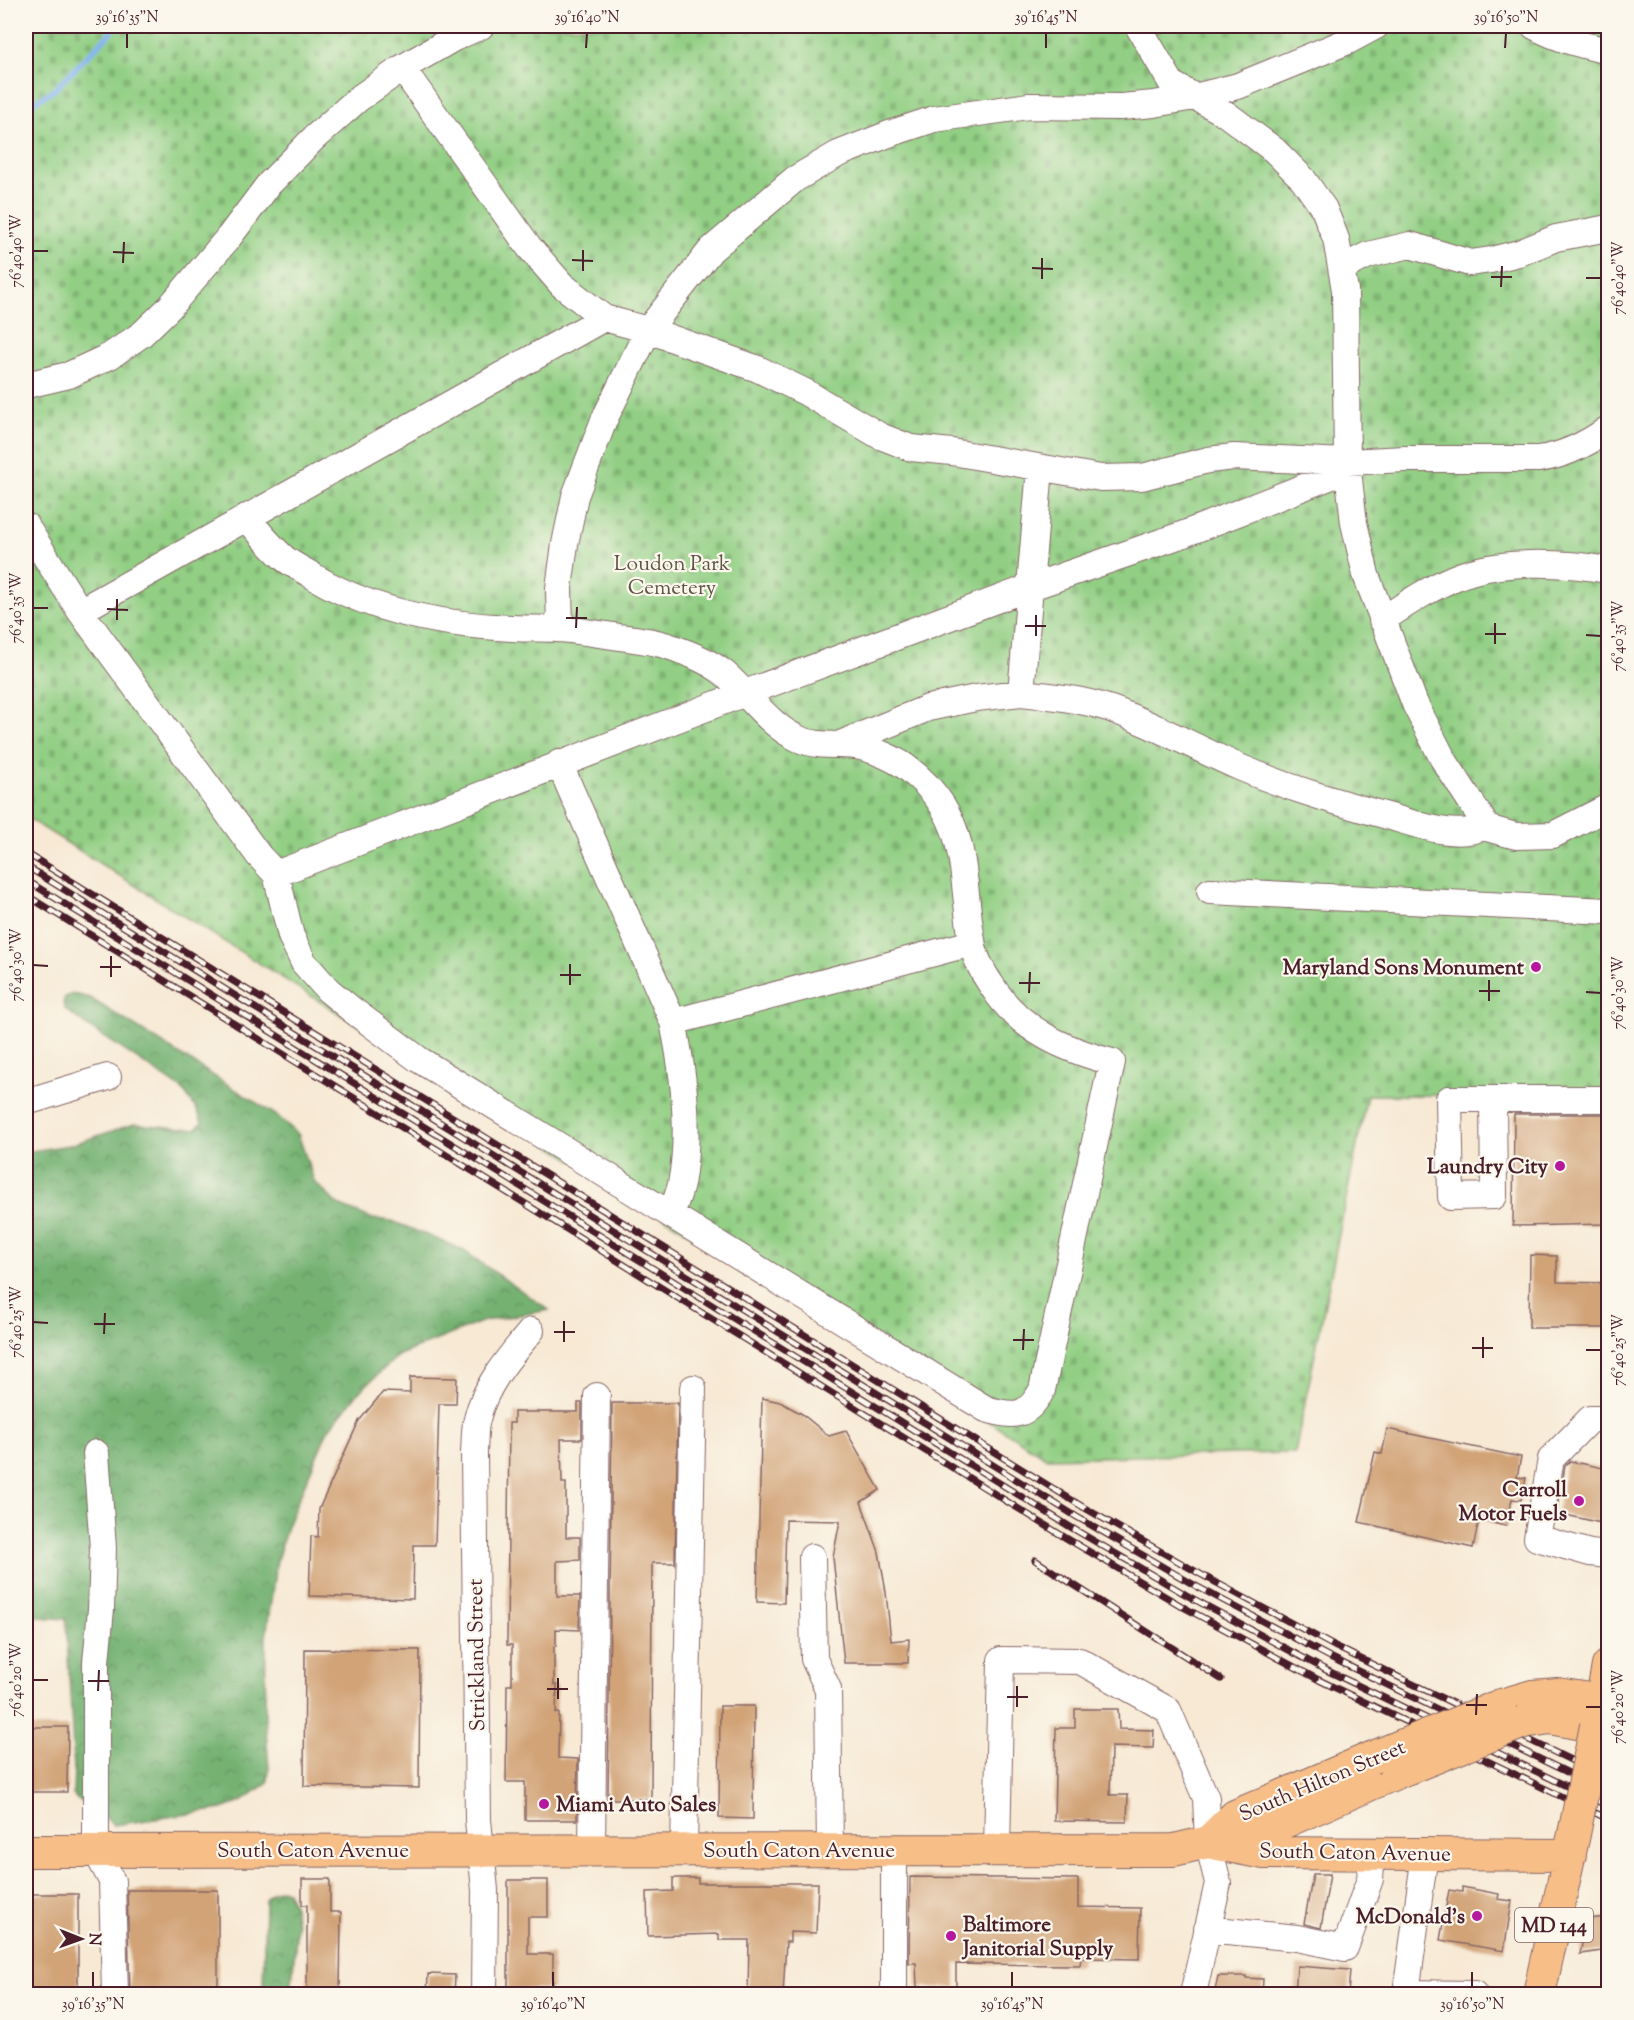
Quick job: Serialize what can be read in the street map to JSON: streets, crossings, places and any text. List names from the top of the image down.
{
  "streets": {
    "main road": ["South Hilton Street", "South Caton Avenue", "MD 144"],
    "street": ["Strickland Street"]
  },
  "crossings": [
    ["Strickland Street", "South Caton Avenue"],
    ["South Hilton Street", "South Caton Avenue"],
    ["South Hilton Street", "MD 144"],
    ["South Caton Avenue", "MD 144"]
  ],
  "parks": ["Loudon Park Cemetery"],
  "places": [
    "Maryland Sons Monument",
    "Laundry City",
    "Carroll Motor Fuels",
    "Miami Auto Sales",
    "McDonald's",
    "Baltimore Janitorial Supply"
  ],
  "north": "right",
  "coordinates": [
    "39°16'35\"N",
    "39°16'40\"N",
    "39°16'45\"N",
    "39°16'50\"N",
    "76°40'40\"W",
    "76°40'35\"W",
    "76°40'30\"W",
    "76°40'25\"W",
    "76°40'20\"W"
  ]
}
